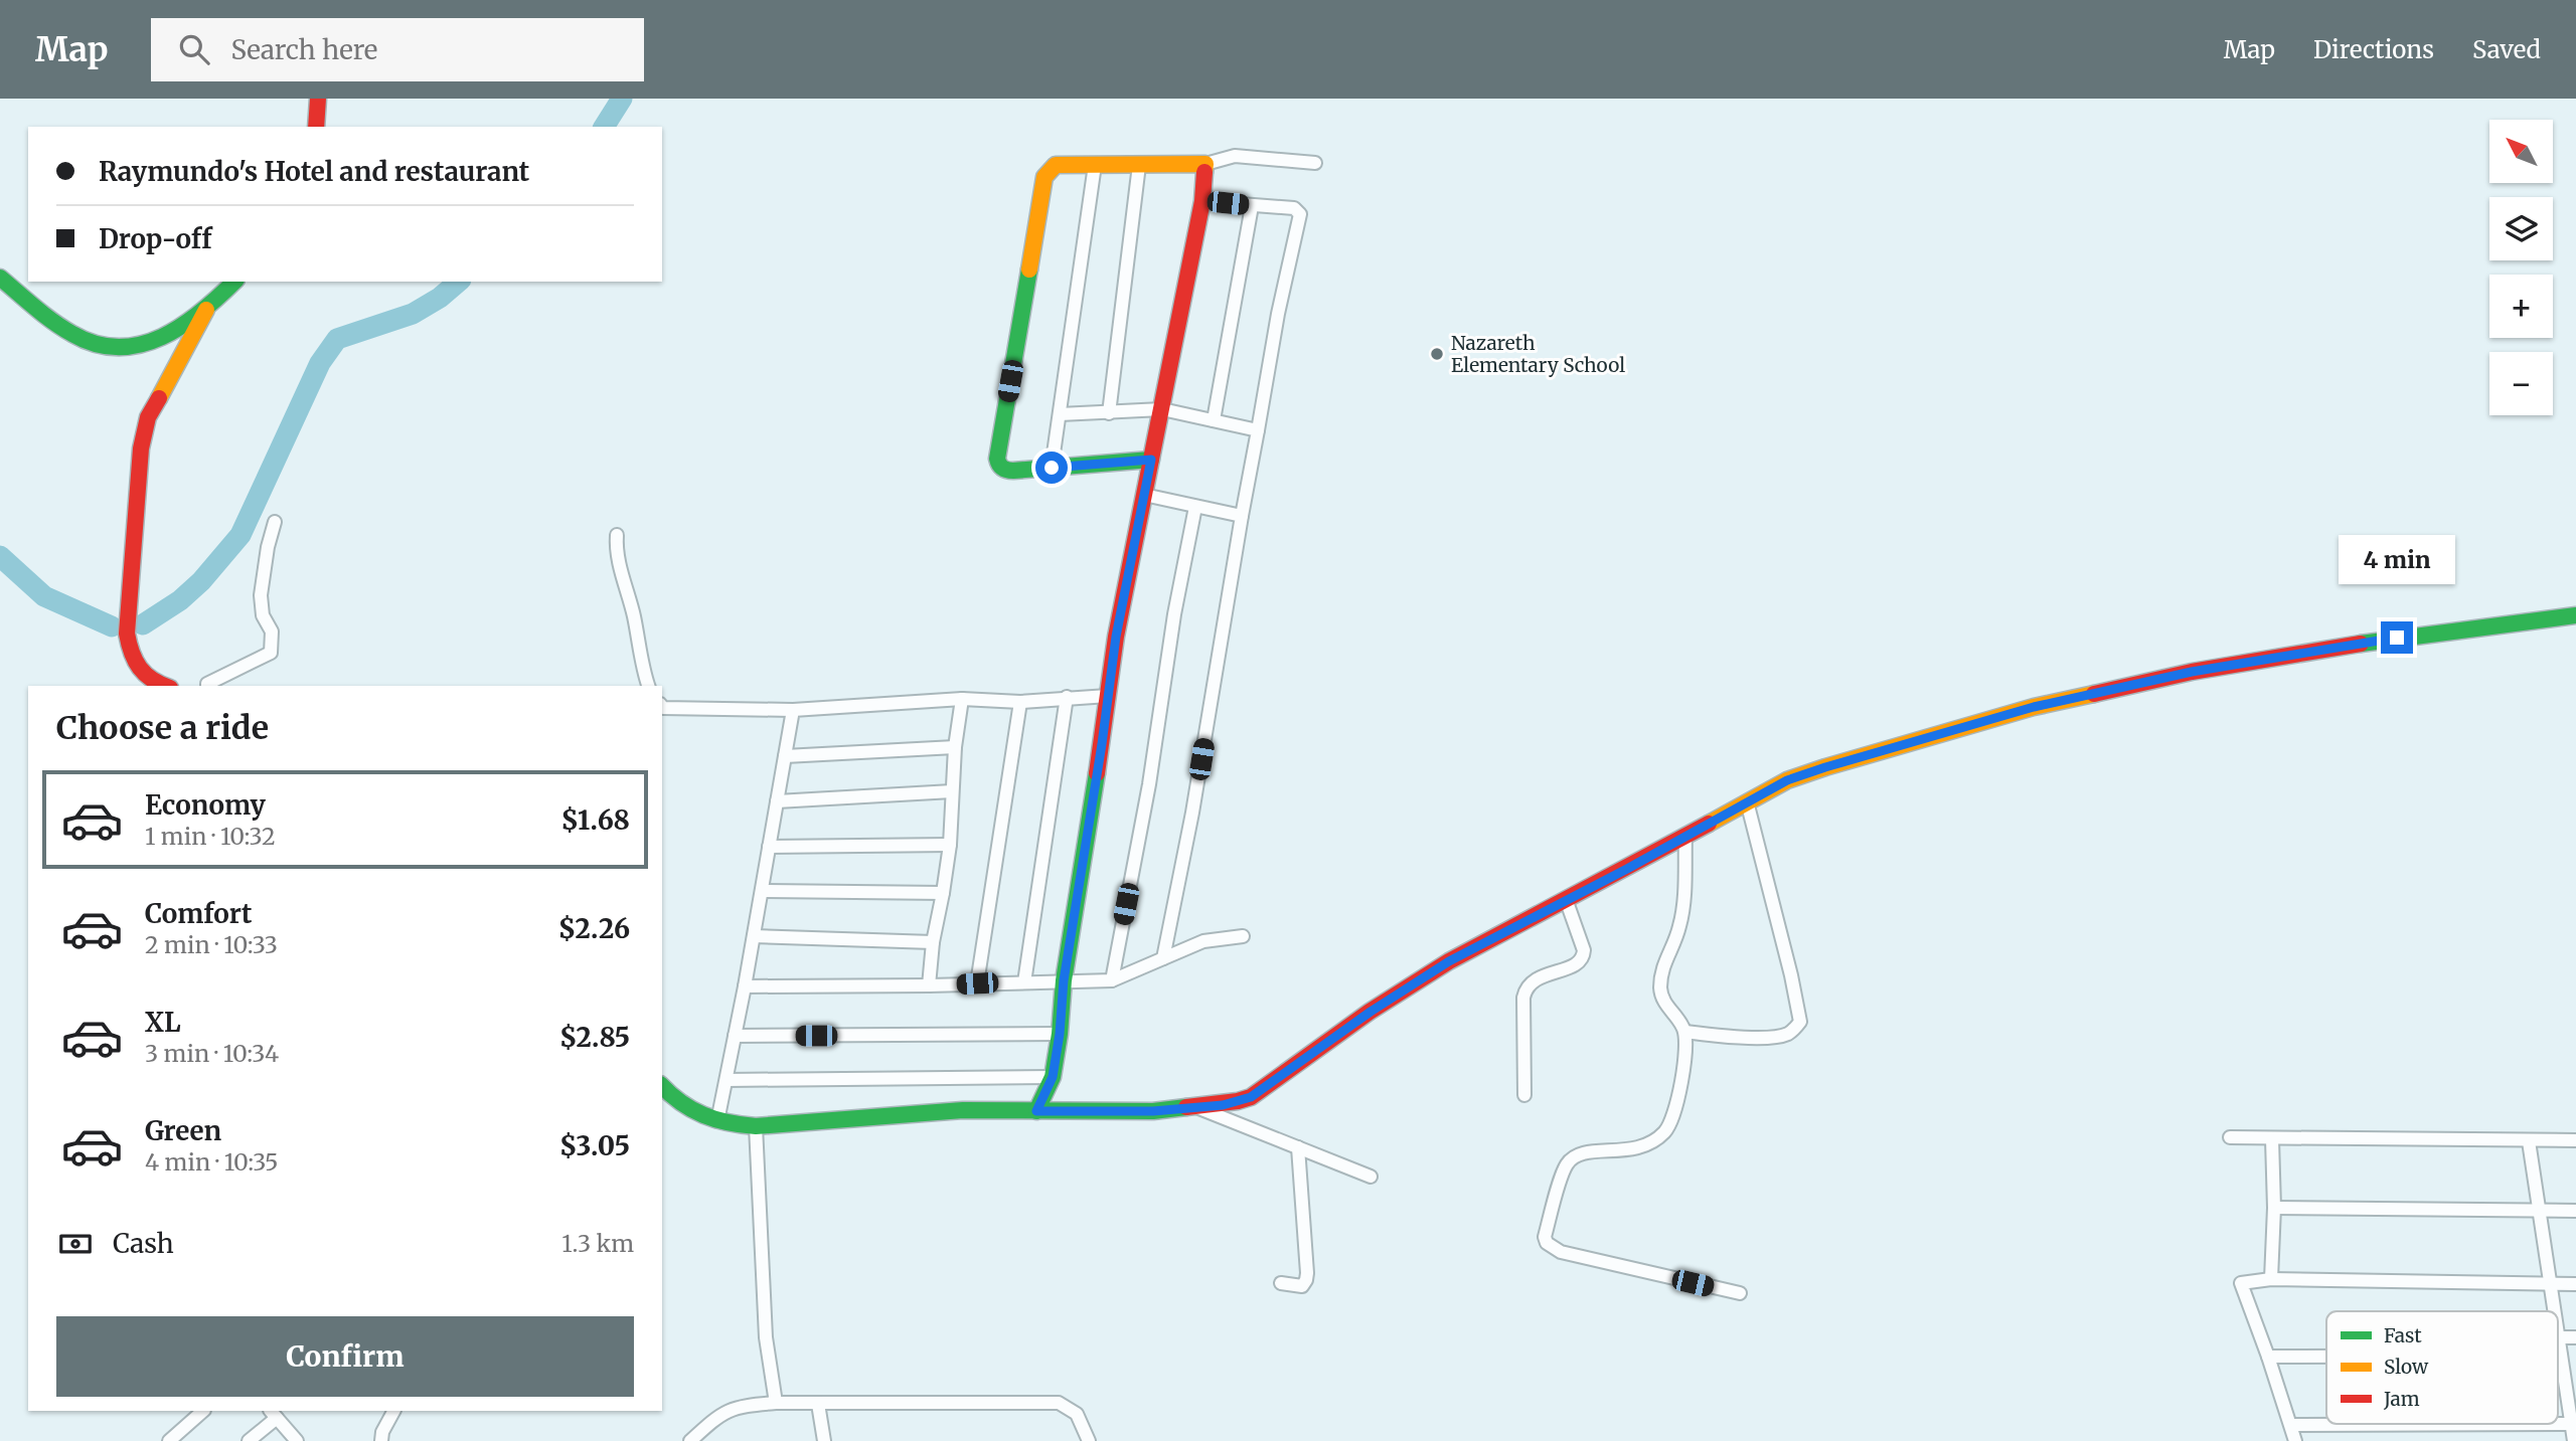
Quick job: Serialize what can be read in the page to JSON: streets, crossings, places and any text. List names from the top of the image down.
{
  "places": ["Nazareth Elementary School"],
  "legend": ["Fast", "Slow", "Jam"],
  "north": "top left",
  "page": {
    "header": "Map",
    "search": "Search here",
    "nav": ["Map", "Directions", "Saved"],
    "map_buttons": ["+", "−"],
    "banner": ["Raymundo's Hotel and restaurant", "Drop-off"],
    "bubble": "4 min",
    "heading": "Choose a ride",
    "list": [
      {
        "name": "Economy",
        "note": "1 min · 10:32",
        "value": "$1.68"
      },
      {
        "name": "Comfort",
        "note": "2 min · 10:33",
        "value": "$2.26"
      },
      {
        "name": "XL",
        "note": "3 min · 10:34",
        "value": "$2.85"
      },
      {
        "name": "Green",
        "note": "4 min · 10:35",
        "value": "$3.05"
      }
    ],
    "pay": ["Cash", "1.3 km"],
    "buttons": "Confirm"
  }
}
